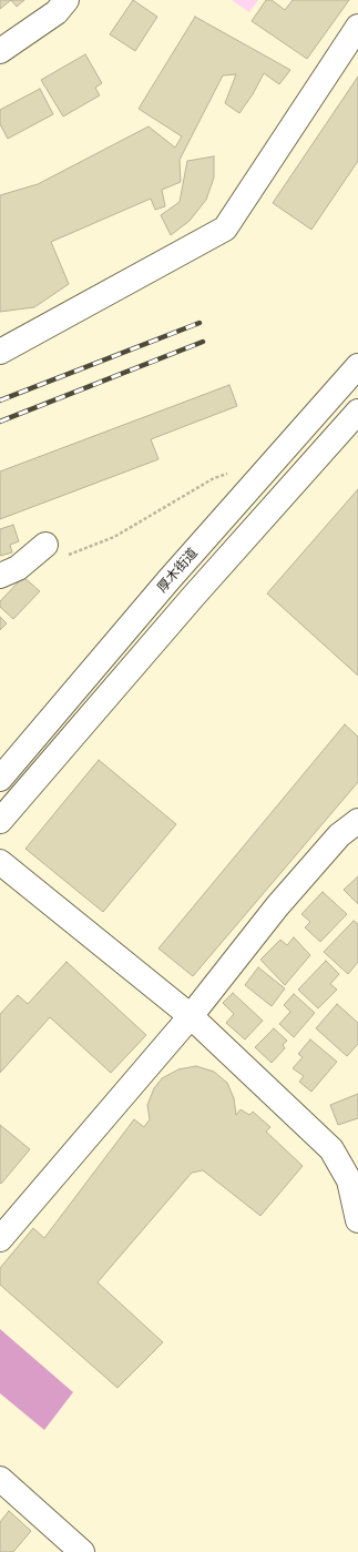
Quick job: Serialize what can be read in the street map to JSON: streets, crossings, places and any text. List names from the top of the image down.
{
  "streets": {
    "main road": ["厚木街道"]
  }
}
